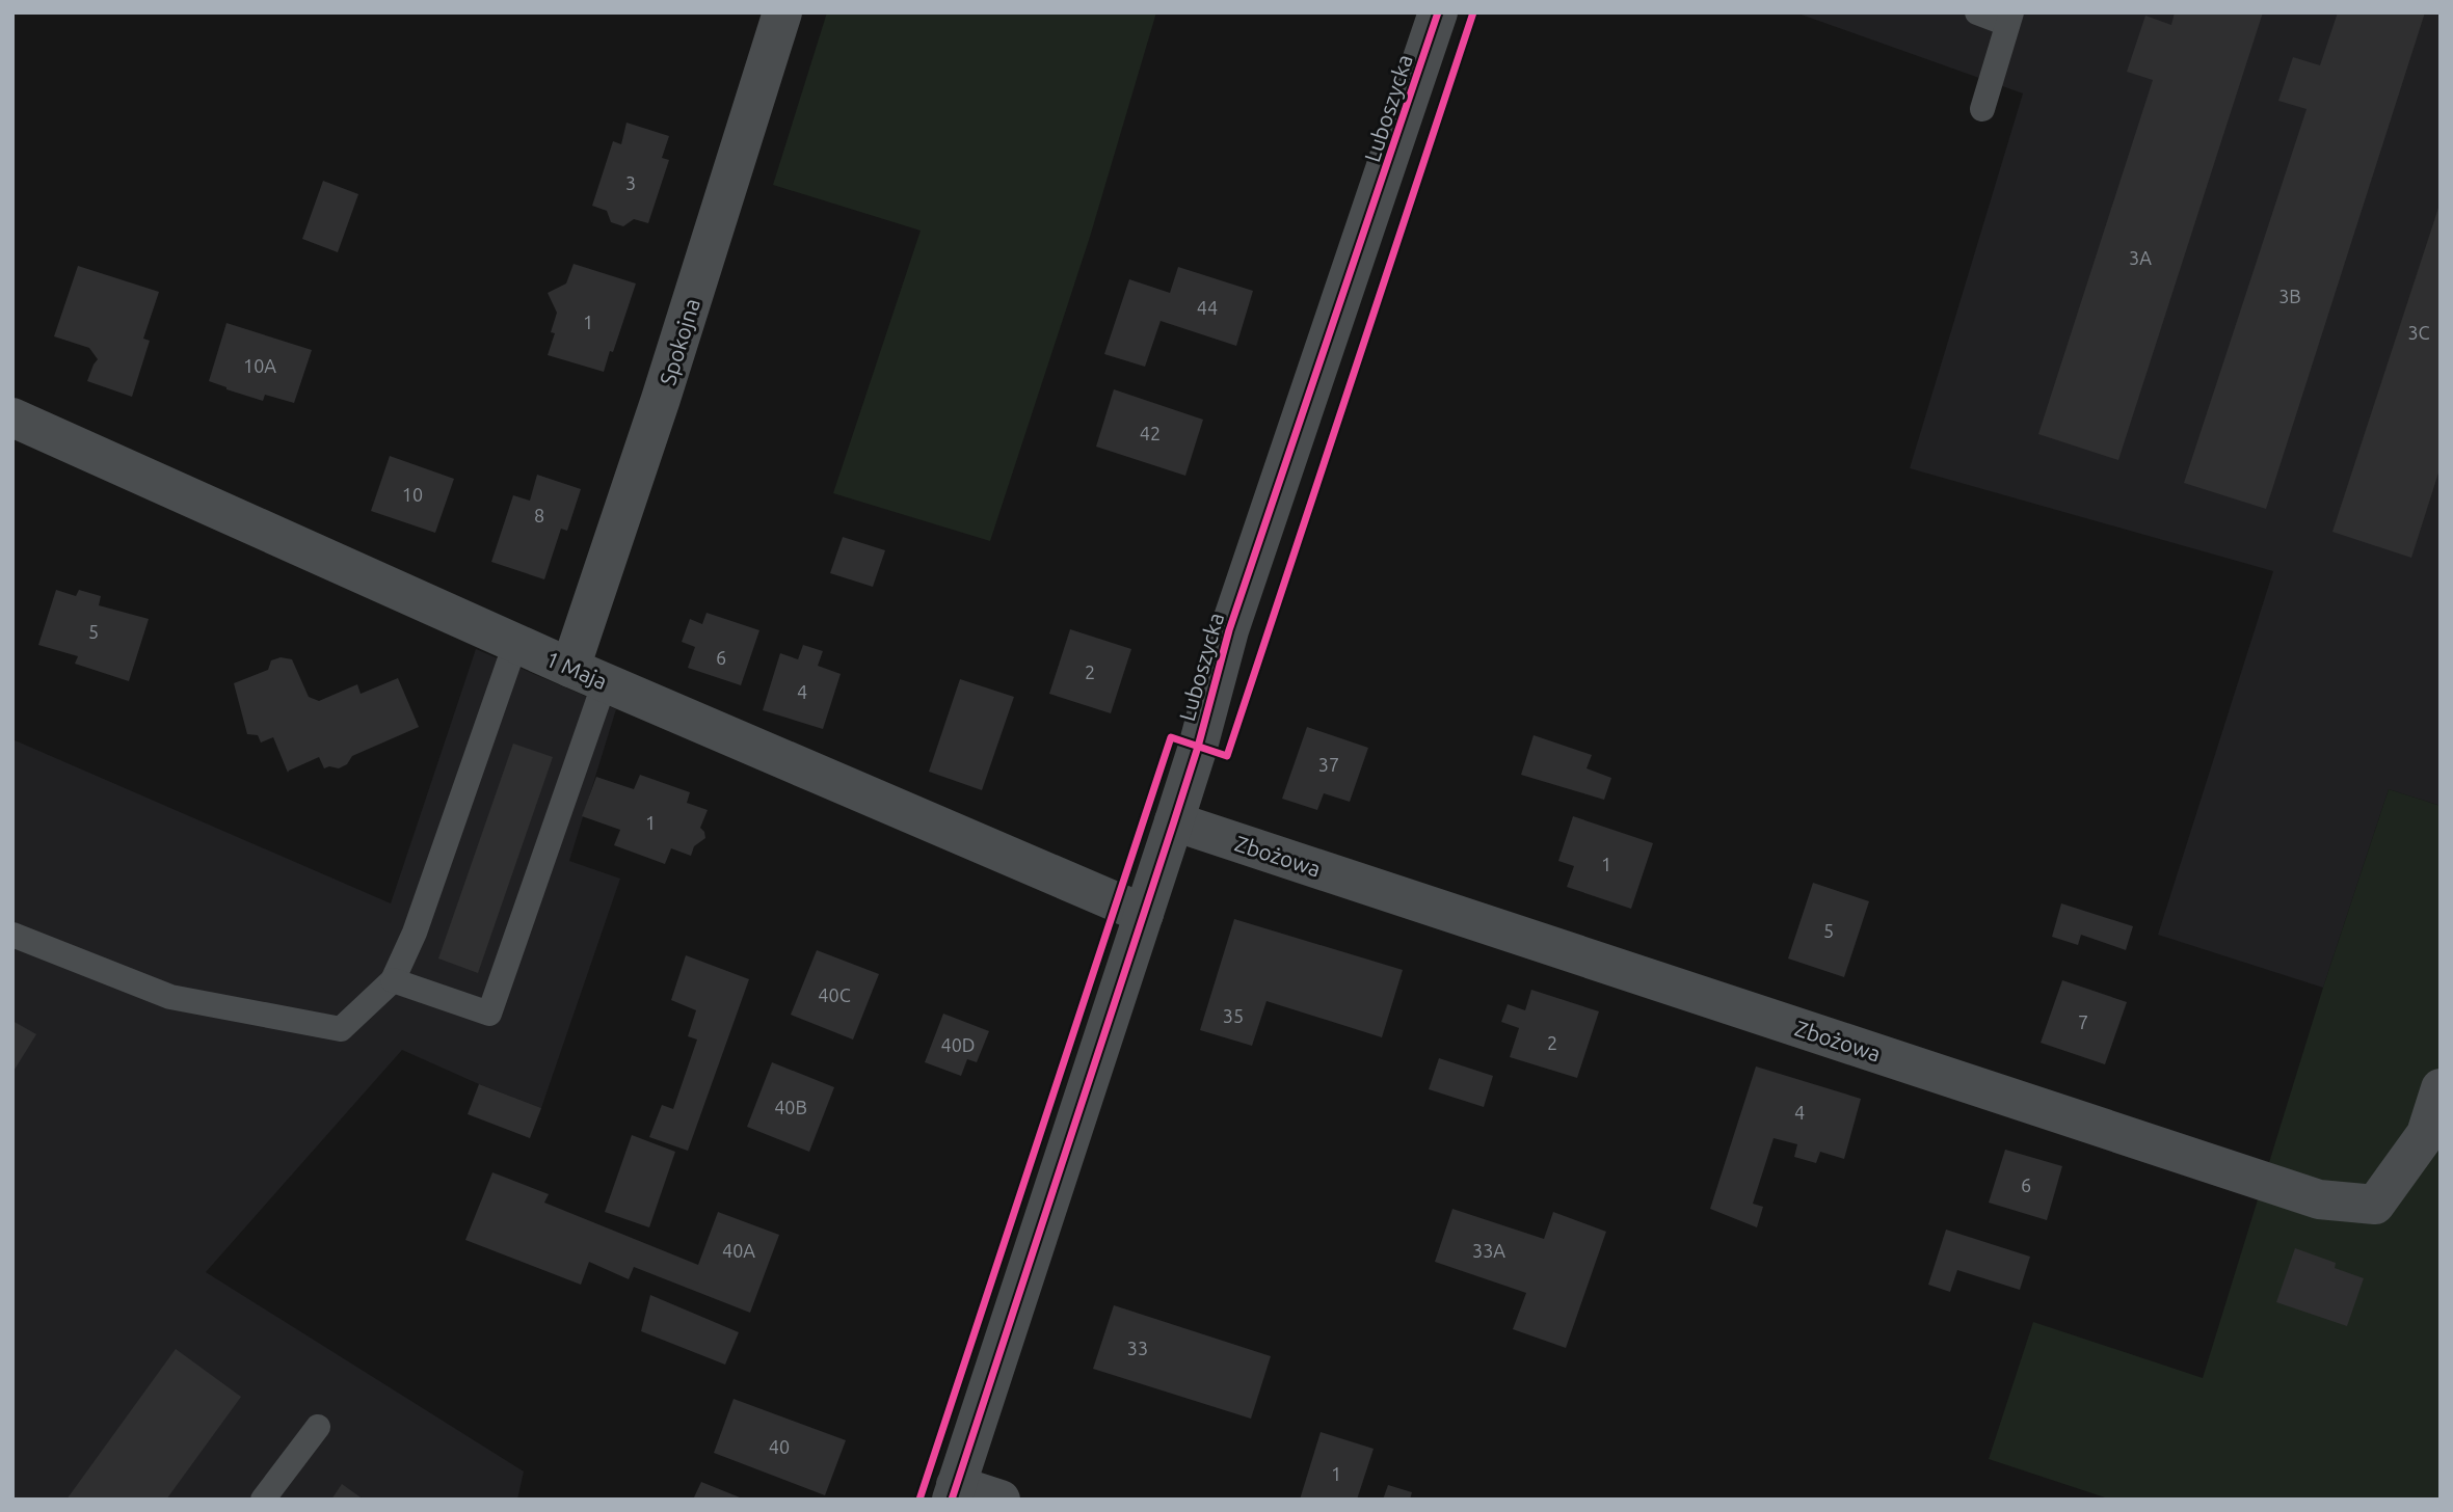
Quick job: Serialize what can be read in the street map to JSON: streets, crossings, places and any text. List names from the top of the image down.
{
  "streets": {
    "street": [
      "Luboszycka",
      "Spokojna",
      "1 Maja",
      "Zbożowa"
    ]
  },
  "crossings": [
    ["Luboszycka", "1 Maja"],
    ["Luboszycka", "Zbożowa"],
    ["Spokojna", "1 Maja"]
  ],
  "house_numbers": [
    "3",
    "3A",
    "3B",
    "44",
    "1",
    "3C",
    "10A",
    "42",
    "10",
    "8",
    "5",
    "6",
    "2",
    "4",
    "37",
    "1",
    "1",
    "5",
    "40C",
    "35",
    "7",
    "2",
    "40D",
    "40B",
    "4",
    "6",
    "40A",
    "33A",
    "33",
    "40",
    "1"
  ]
}
